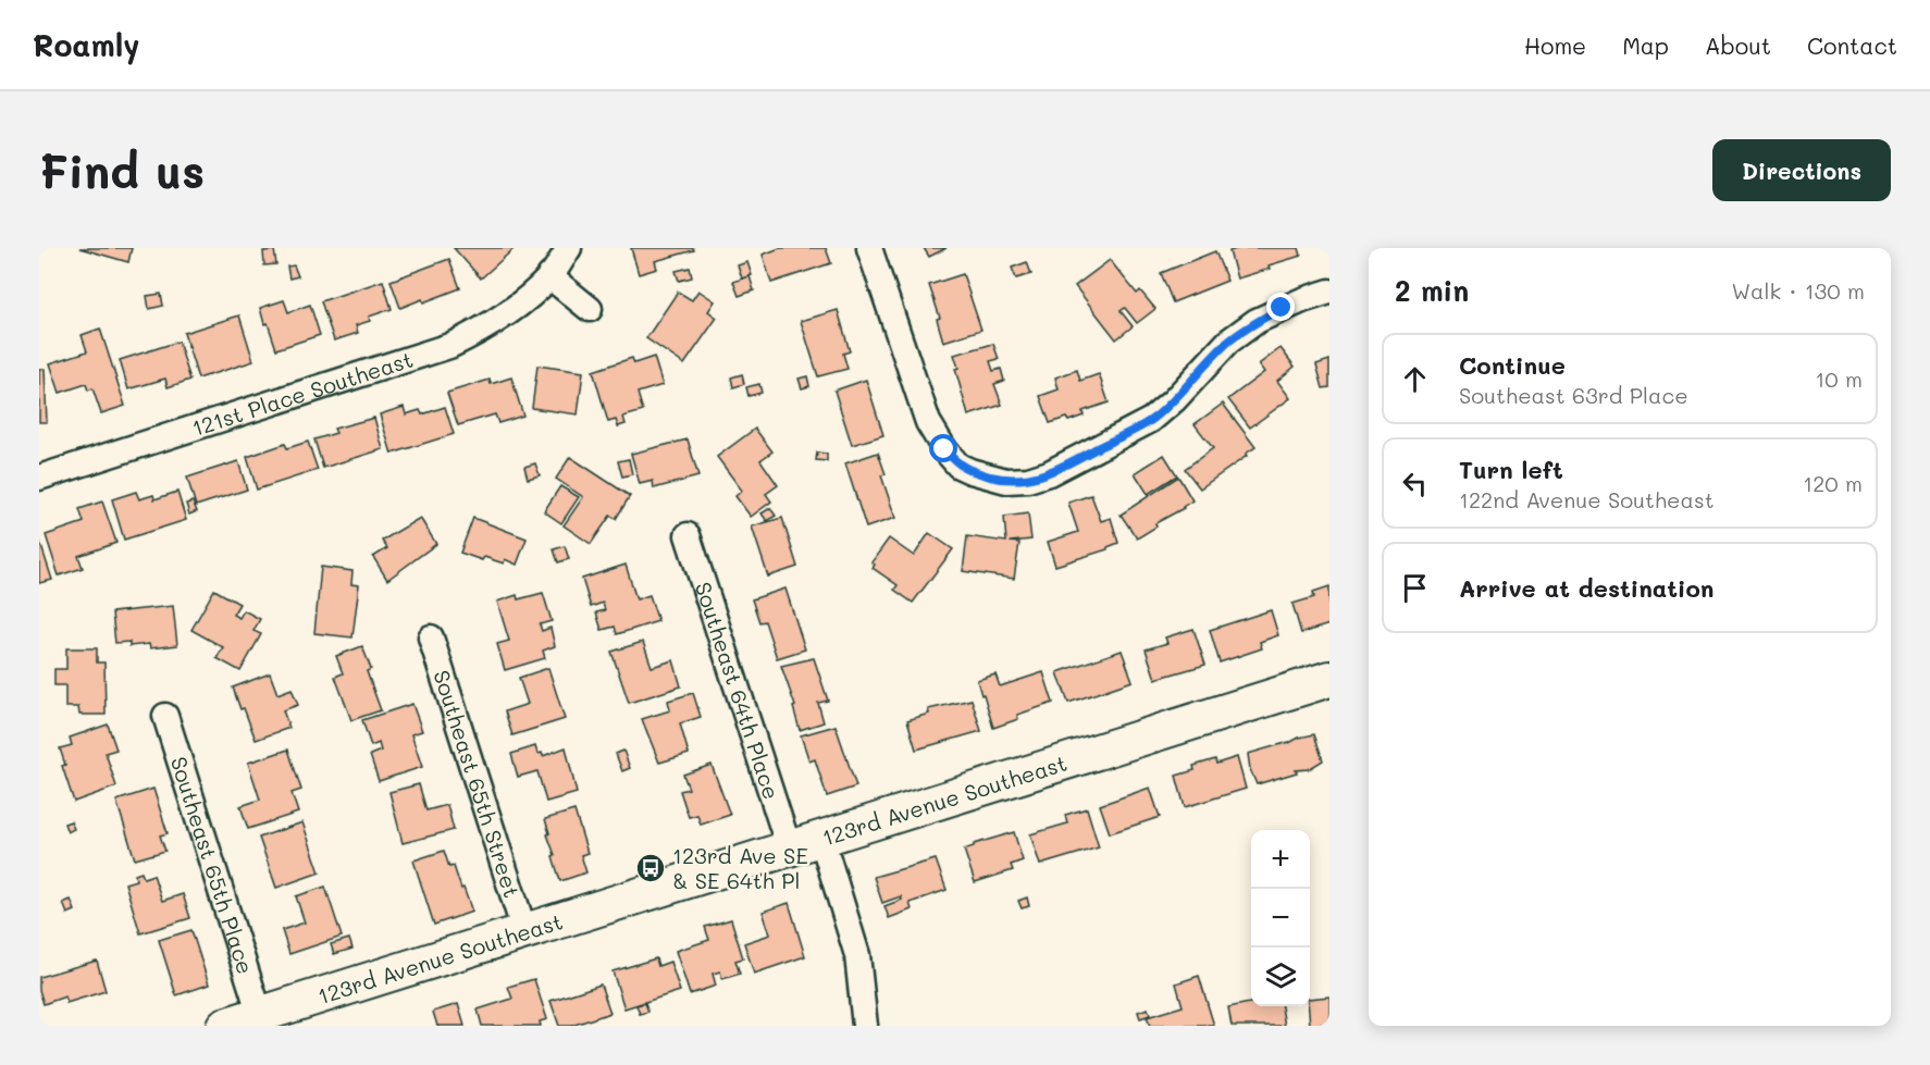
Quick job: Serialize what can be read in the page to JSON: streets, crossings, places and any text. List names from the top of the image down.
{
  "streets": {
    "street": [
      "121st Place Southeast",
      "Southeast 64th Place",
      "Southeast 65th Street",
      "123rd Avenue Southeast",
      "Southeast 65th Place"
    ]
  },
  "crossings": [
    ["Southeast 64th Place", "123rd Avenue Southeast"],
    ["Southeast 65th Street", "123rd Avenue Southeast"],
    ["123rd Avenue Southeast", "Southeast 65th Place"]
  ],
  "places": {
    "bus stop": ["123rd Ave SE & SE 64th Pl"]
  },
  "page": {
    "header": "Roamly",
    "nav": [
      "Home",
      "Map",
      "About",
      "Contact"
    ],
    "buttons": "Directions",
    "title": "Find us",
    "heading": ["2 min", "Walk · 130 m"],
    "list": [
      ["Continue", "Southeast 63rd Place", "10 m"],
      ["Turn left", "122nd Avenue Southeast", "120 m"],
      "Arrive at destination"
    ],
    "map_buttons": ["+", "−"]
  }
}
